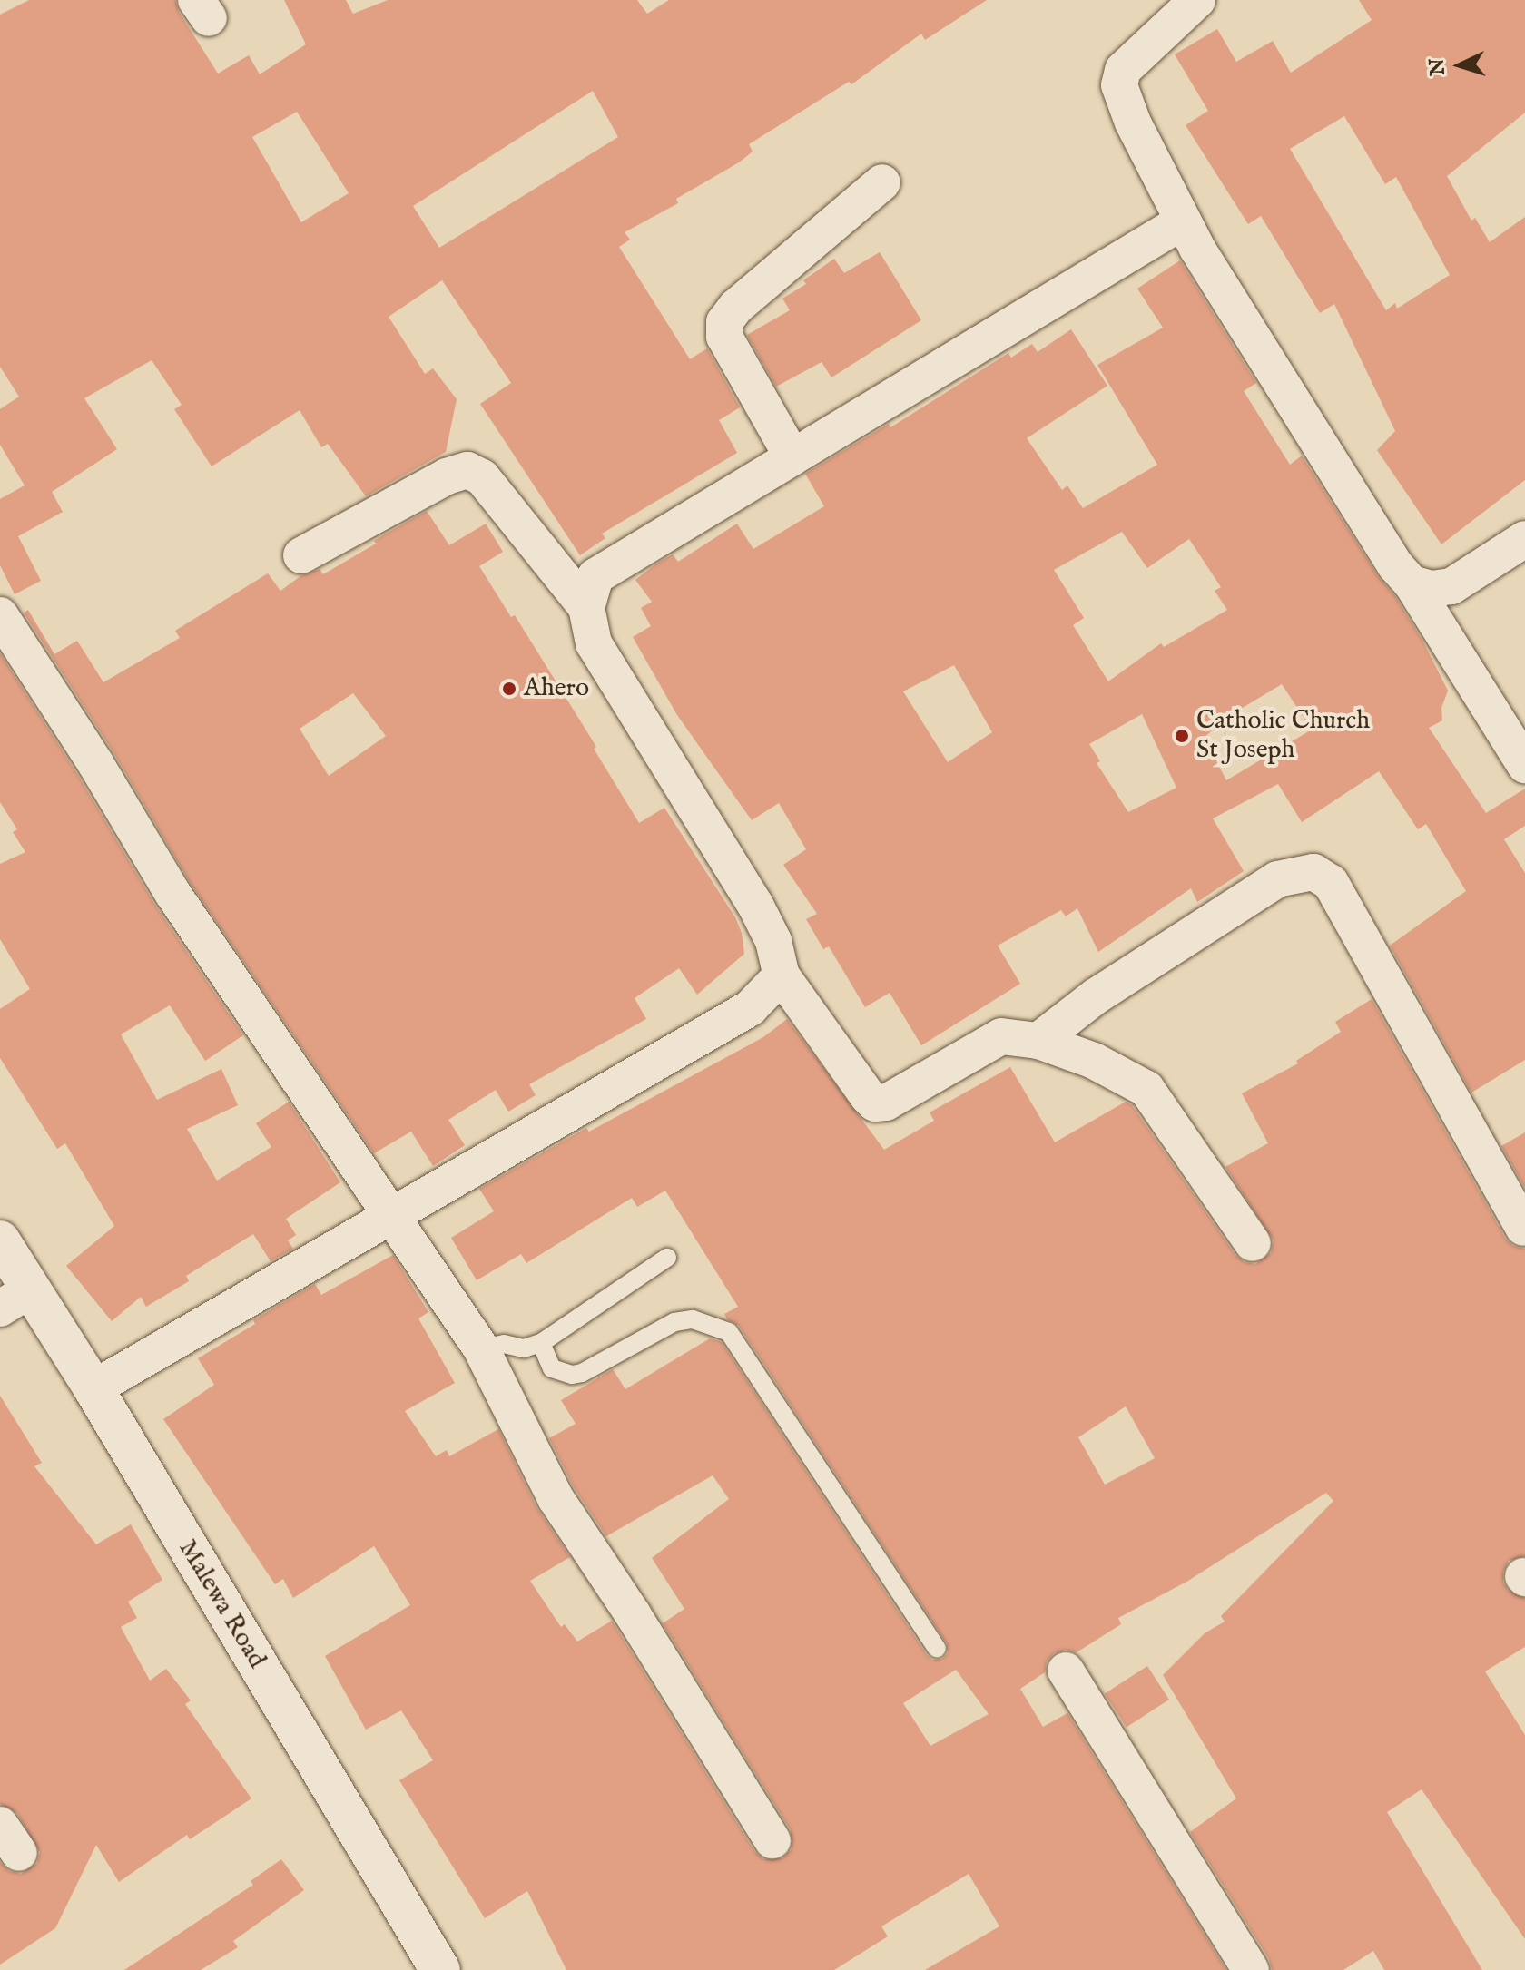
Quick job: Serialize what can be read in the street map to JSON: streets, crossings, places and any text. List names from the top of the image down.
{
  "streets": {
    "street": ["Malewa Road"]
  },
  "places": ["Ahero", "Catholic Church St Joseph"],
  "north": "left"
}
